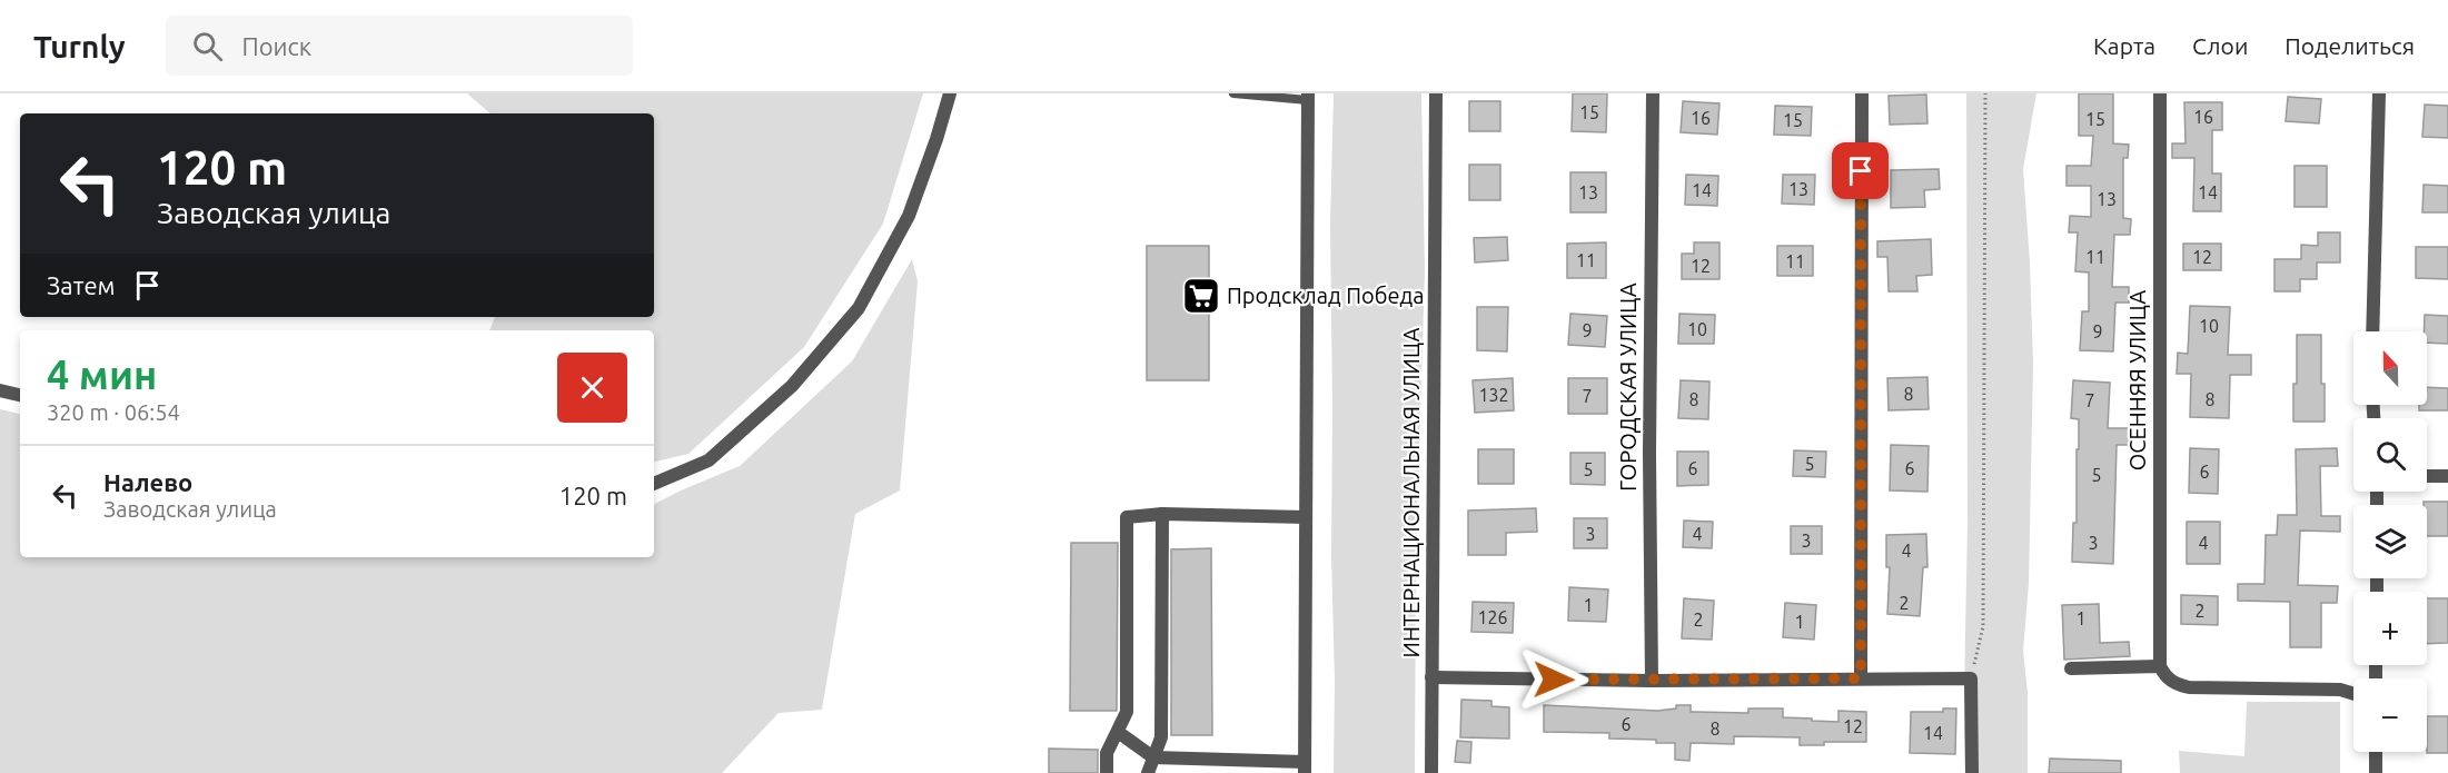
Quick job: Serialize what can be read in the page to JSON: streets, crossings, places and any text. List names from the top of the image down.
{
  "streets": {
    "street": ["ОСЕННЯЯ УЛИЦА", "ГОРОДСКАЯ УЛИЦА", "ИНТЕРНАЦИОНАЛЬНАЯ УЛИЦА"]
  },
  "places": {
    "supermarket": ["Продсклад Победа"]
  },
  "house_numbers": [
    "15",
    "16",
    "16",
    "15",
    "15",
    "13",
    "14",
    "13",
    "14",
    "13",
    "11",
    "12",
    "11",
    "11",
    "12",
    "10",
    "10",
    "9",
    "9",
    "8",
    "132",
    "7",
    "8",
    "8",
    "7",
    "5",
    "6",
    "6",
    "5",
    "6",
    "5",
    "3",
    "4",
    "3",
    "3",
    "4",
    "4",
    "2",
    "1",
    "2",
    "126",
    "1",
    "2",
    "1",
    "6",
    "12",
    "8",
    "14"
  ],
  "north": "top",
  "page": {
    "header": "Turnly",
    "search": "Поиск",
    "nav": ["Карта", "Слои", "Поделиться"],
    "turn": ["120 m", "Заводская улица"],
    "then": "Затем",
    "heading": ["4 мин", "320 m · 06:54"],
    "map_buttons": ["+", "−"],
    "list": [
      {
        "name": "Налево",
        "note": "Заводская улица",
        "value": "120 m"
      }
    ]
  }
}
